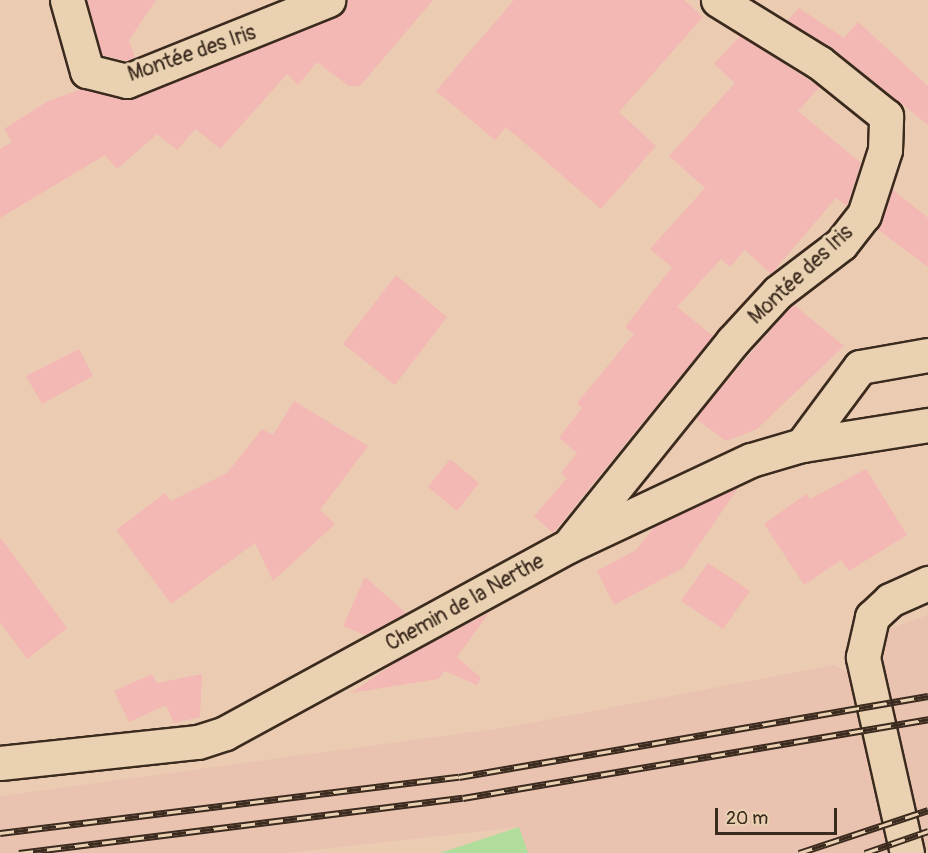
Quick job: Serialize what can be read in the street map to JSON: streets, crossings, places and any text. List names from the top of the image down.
{
  "streets": {
    "street": ["Montée des Iris", "Chemin de la Nerthe"]
  },
  "crossings": [
    ["Montée des Iris", "Chemin de la Nerthe"]
  ],
  "scale_bar": "20 m"
}
